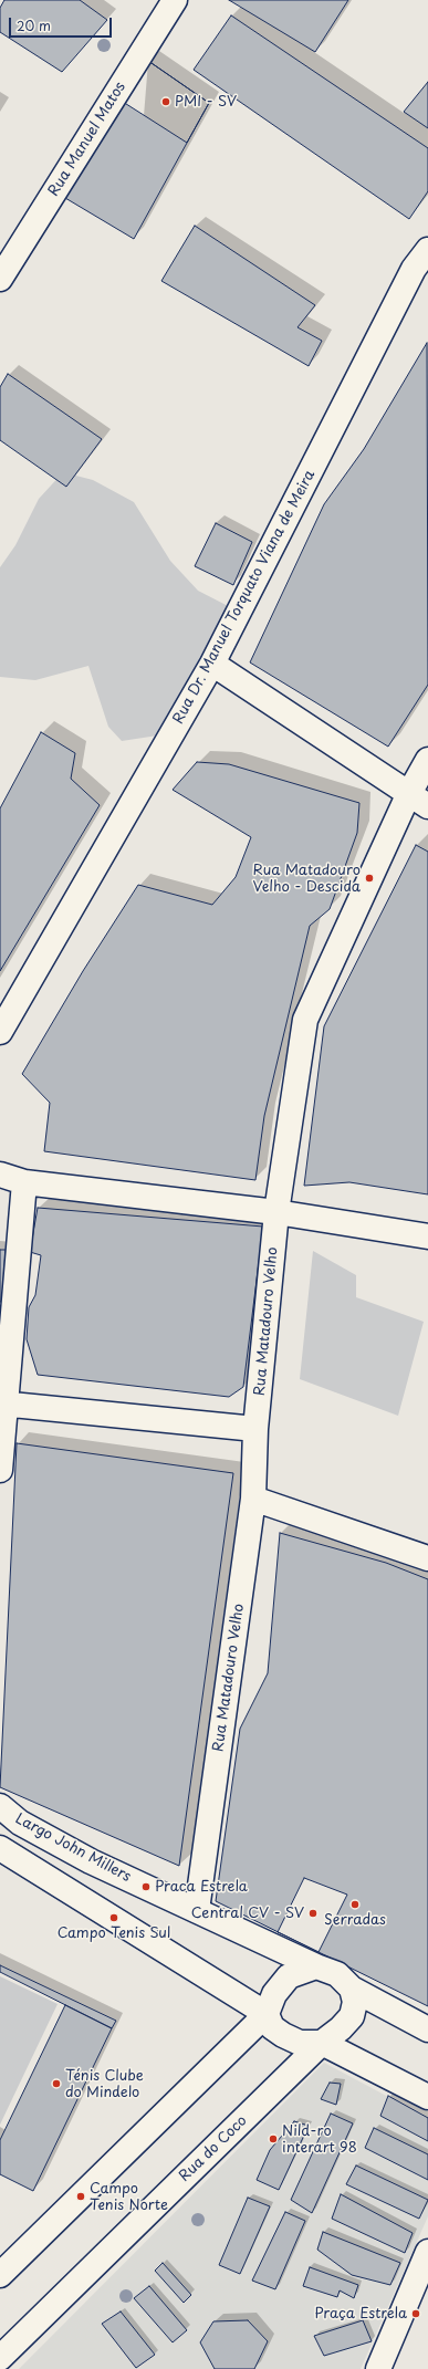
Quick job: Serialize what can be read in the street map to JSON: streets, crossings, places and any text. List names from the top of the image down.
{
  "streets": {
    "street": [
      "Rua Manuel Matos",
      "Rua Dr. Manuel Torquato Viana de Meira",
      "Rua Matadouro Velho",
      "Largo John Millers",
      "Rua do Coco"
    ]
  },
  "crossings": [
    ["Rua Matadouro Velho", "Largo John Millers"],
    ["Largo John Millers", "Rua do Coco"]
  ],
  "places": [
    "PMI - SV",
    "Rua Matadouro Velho - Descida",
    "Praca Estrela",
    "Serradas",
    "Central CV - SV",
    "Campo Tenis Sul",
    "Ténis Clube do Mindelo",
    "Nild-ro interart 98",
    "Campo Tenis Norte",
    "Praça Estrela"
  ],
  "scale_bar": "20 m"
}
